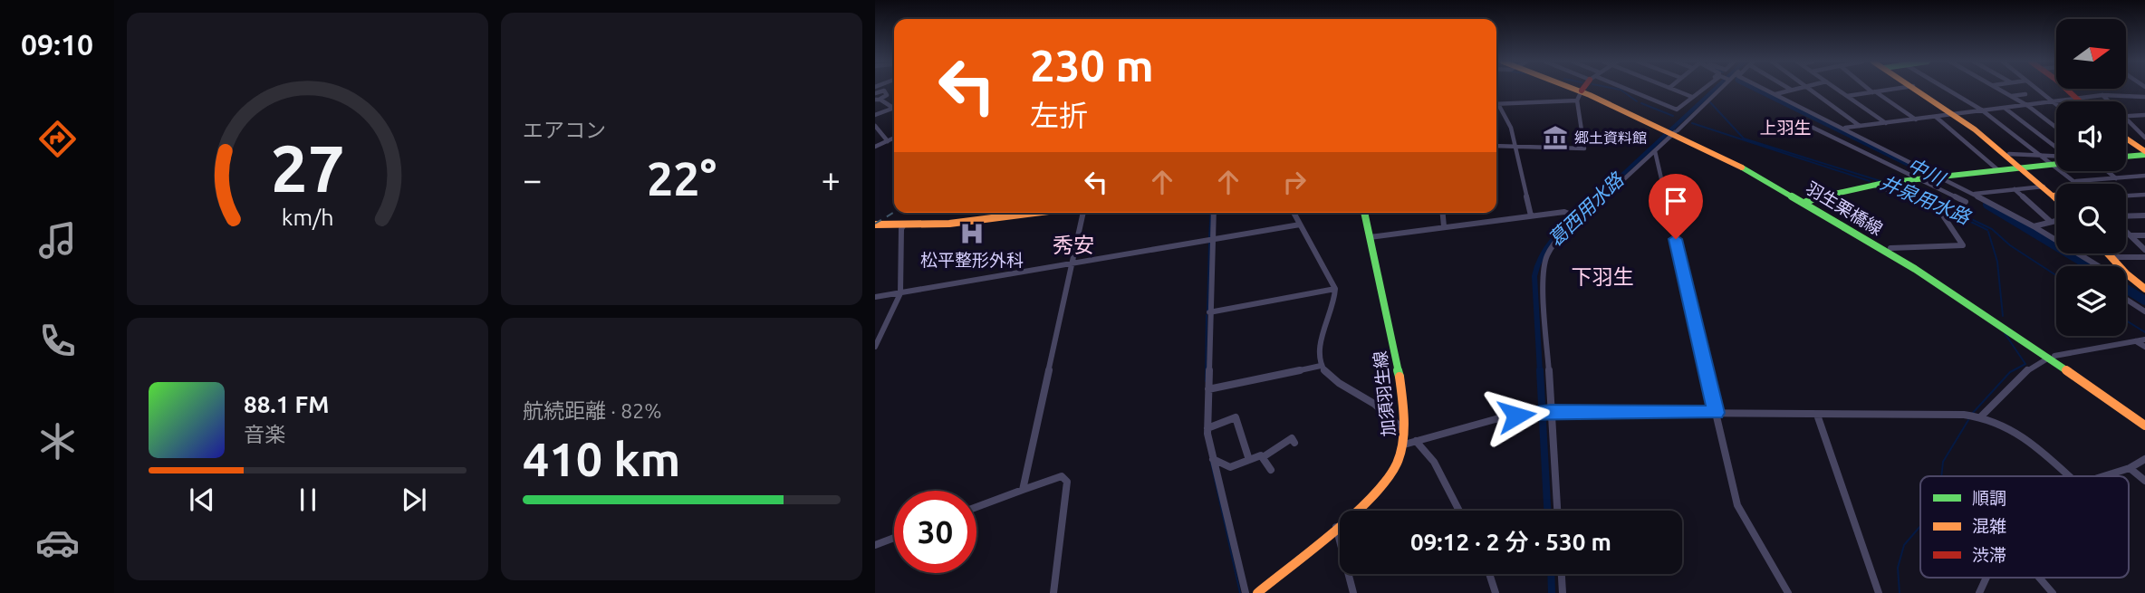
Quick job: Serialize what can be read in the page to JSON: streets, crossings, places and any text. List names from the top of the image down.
{
  "streets": {
    "main road": ["羽生栗橋線", "加須羽生線"]
  },
  "districts": ["上羽生", "秀安", "下羽生"],
  "water": ["中川", "井泉用水路", "葛西用水路"],
  "places": {
    "museum": ["郷土資料館"],
    "hospital": ["松平整形外科"]
  },
  "legend": ["順調", "混雑", "渋滞"],
  "north": "right",
  "page": {
    "tabs": "09:10",
    "tile": [
      "エアコン",
      ["航続距離 · 82%", "410 km"]
    ],
    "turn": ["230 m", "左折"],
    "heat": ["−", "22°", "+"],
    "song": ["88.1 FM", "音楽"],
    "limit": "30",
    "trip": "09:12 · 2 分 · 530 m",
    "gauge": ["27", "km/h"]
  }
}
